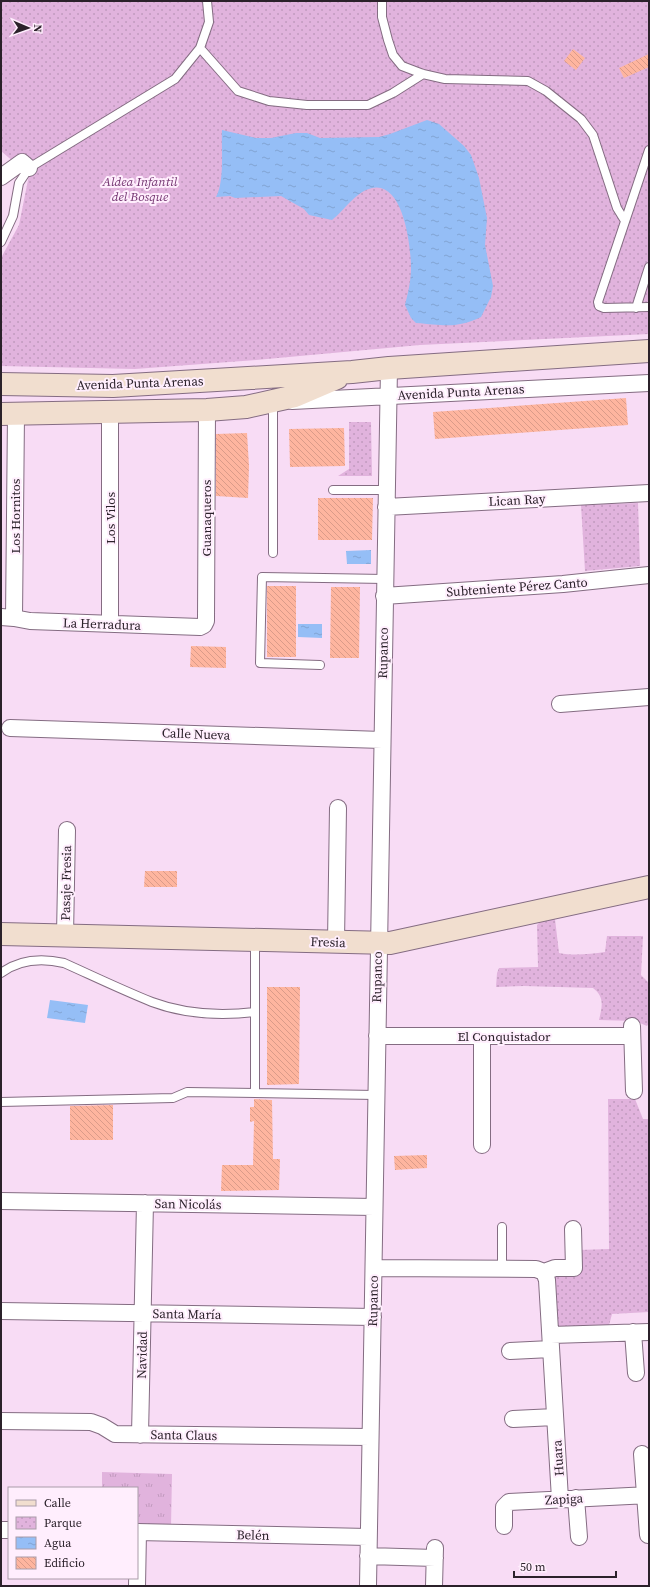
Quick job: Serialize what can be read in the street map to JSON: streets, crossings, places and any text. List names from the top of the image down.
{
  "streets": {
    "main road": ["Avenida Punta Arenas", "Fresia"],
    "street": [
      "Lican Ray",
      "Los Hornitos",
      "Los Vilos",
      "Guanaqueros",
      "Subteniente Pérez Canto",
      "La Herradura",
      "Rupanco",
      "Calle Nueva",
      "Pasaje Fresia",
      "El Conquistador",
      "San Nicolás",
      "Santa María",
      "Navidad",
      "Santa Claus",
      "Huara",
      "Zapiga",
      "Belén"
    ]
  },
  "crossings": [
    ["Avenida Punta Arenas", "Los Hornitos"],
    ["Avenida Punta Arenas", "Los Vilos"],
    ["Avenida Punta Arenas", "Guanaqueros"],
    ["Avenida Punta Arenas", "Rupanco"],
    ["Lican Ray", "Rupanco"],
    ["Los Hornitos", "La Herradura"],
    ["Los Vilos", "La Herradura"],
    ["Guanaqueros", "La Herradura"],
    ["Subteniente Pérez Canto", "Rupanco"],
    ["Rupanco", "Calle Nueva"],
    ["Rupanco", "Fresia"],
    ["Rupanco", "El Conquistador"],
    ["Rupanco", "San Nicolás"],
    ["Rupanco", "Santa María"],
    ["Rupanco", "Santa Claus"],
    ["Rupanco", "Belén"],
    ["Pasaje Fresia", "Fresia"],
    ["San Nicolás", "Navidad"],
    ["Santa María", "Navidad"],
    ["Navidad", "Santa Claus"],
    ["Huara", "Zapiga"]
  ],
  "parks": ["Aldea Infantil del Bosque"],
  "legend": [
    "Calle",
    "Parque",
    "Agua",
    "Edificio"
  ],
  "scale_bar": "50 m",
  "north": "right"
}
